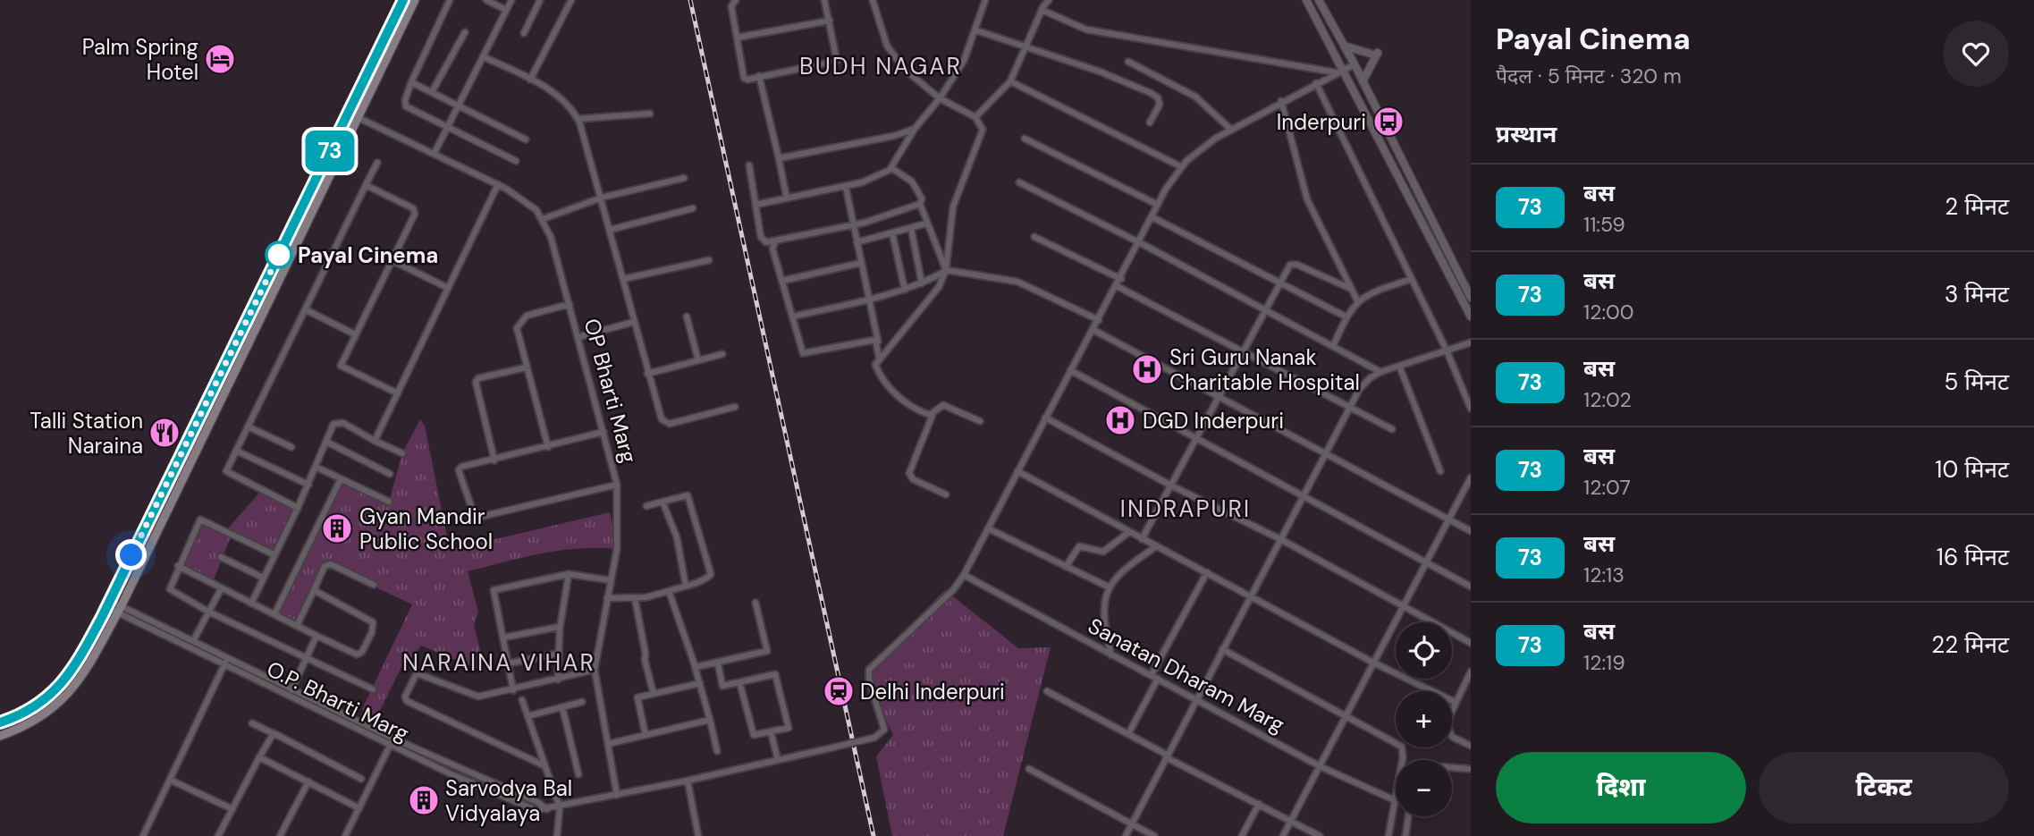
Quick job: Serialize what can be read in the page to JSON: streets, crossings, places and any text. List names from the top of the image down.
{
  "streets": {
    "street": ["OP Bharti Marg", "Sanatan Dharam Marg", "O.P. Bharti Marg"]
  },
  "crossings": [
    ["OP Bharti Marg", "O.P. Bharti Marg"],
    ["Sanatan Dharam Marg", "O.P. Bharti Marg"]
  ],
  "districts": ["BUDH NAGAR", "INDRAPURI", "NARAINA VIHAR"],
  "places": {
    "hotel": ["Palm Spring Hotel"],
    "bus stop": ["Inderpuri"],
    "other": ["Payal Cinema"],
    "hospital": ["Sri Guru Nanak Charitable Hospital", "DGD Inderpuri"],
    "restaurant": ["Talli Station Naraina"],
    "building": ["Gyan Mandir Public School", "Sarvodya Bal Vidyalaya"],
    "station": ["Delhi Inderpuri"]
  },
  "lines": ["bus line 73"],
  "page": {
    "on_map": "73",
    "heading": [
      ["Payal Cinema", "पैदल · 5 मिनट · 320 m"],
      "प्रस्थान"
    ],
    "list": [
      {
        "mark": "73",
        "name": "बस",
        "note": "11:59",
        "value": "2 मिनट"
      },
      {
        "mark": "73",
        "name": "बस",
        "note": "12:00",
        "value": "3 मिनट"
      },
      {
        "mark": "73",
        "name": "बस",
        "note": "12:02",
        "value": "5 मिनट"
      },
      {
        "mark": "73",
        "name": "बस",
        "note": "12:07",
        "value": "10 मिनट"
      },
      {
        "mark": "73",
        "name": "बस",
        "note": "12:13",
        "value": "16 मिनट"
      },
      {
        "mark": "73",
        "name": "बस",
        "note": "12:19",
        "value": "22 मिनट"
      }
    ],
    "map_buttons": ["+", "−"],
    "buttons": ["दिशा", "टिकट"]
  }
}
